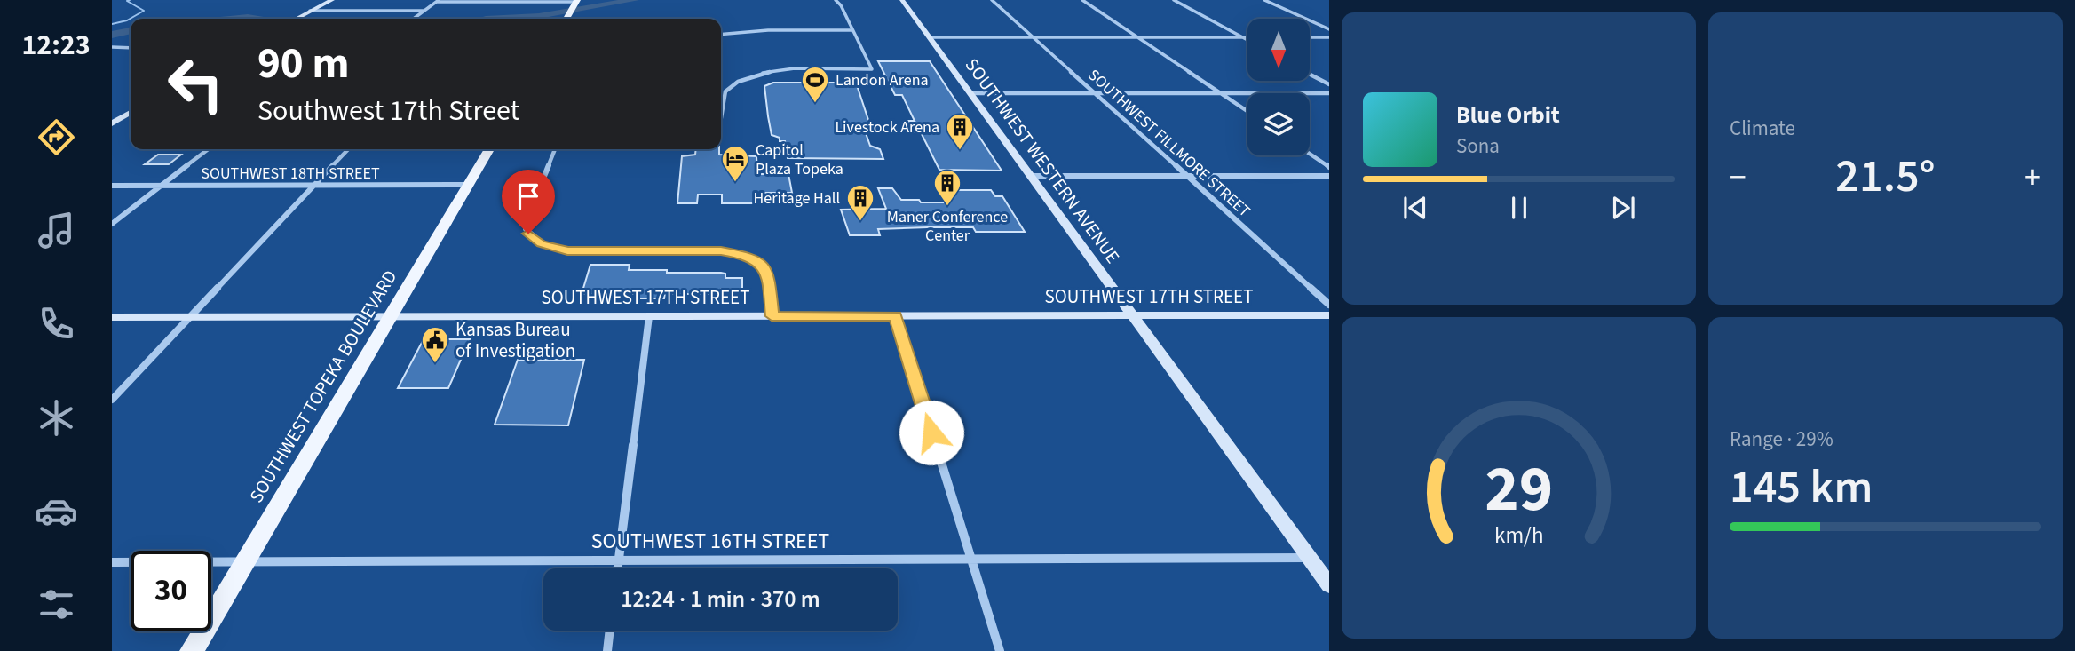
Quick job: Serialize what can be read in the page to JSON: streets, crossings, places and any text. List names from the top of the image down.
{
  "streets": {
    "main road": ["SOUTHWEST TOPEKA BOULEVARD"],
    "street": [
      "SOUTHWEST FILLMORE STREET",
      "SOUTHWEST WESTERN AVENUE",
      "SOUTHWEST 18TH STREET",
      "SOUTHWEST 17TH STREET",
      "SOUTHWEST 16TH STREET"
    ]
  },
  "crossings": [
    ["SOUTHWEST WESTERN AVENUE", "SOUTHWEST 17TH STREET"],
    ["SOUTHWEST WESTERN AVENUE", "SOUTHWEST 16TH STREET"],
    ["SOUTHWEST 18TH STREET", "SOUTHWEST TOPEKA BOULEVARD"],
    ["SOUTHWEST 17TH STREET", "SOUTHWEST TOPEKA BOULEVARD"],
    ["SOUTHWEST TOPEKA BOULEVARD", "SOUTHWEST 16TH STREET"]
  ],
  "places": {
    "sports": ["Landon Arena"],
    "building": ["Livestock Arena", "Maner Conference Center", "Heritage Hall"],
    "hotel": ["Capitol Plaza Topeka"],
    "public building": ["Kansas Bureau of Investigation"]
  },
  "north": "bottom",
  "page": {
    "tabs": "12:23",
    "tile": [
      "Climate",
      ["Range · 29%", "145 km"]
    ],
    "turn": ["90 m", "Southwest 17th Street"],
    "song": ["Blue Orbit", "Sona"],
    "heat": ["−", "21.5°", "+"],
    "limit": "30",
    "trip": "12:24 · 1 min · 370 m",
    "gauge": ["29", "km/h"]
  }
}
